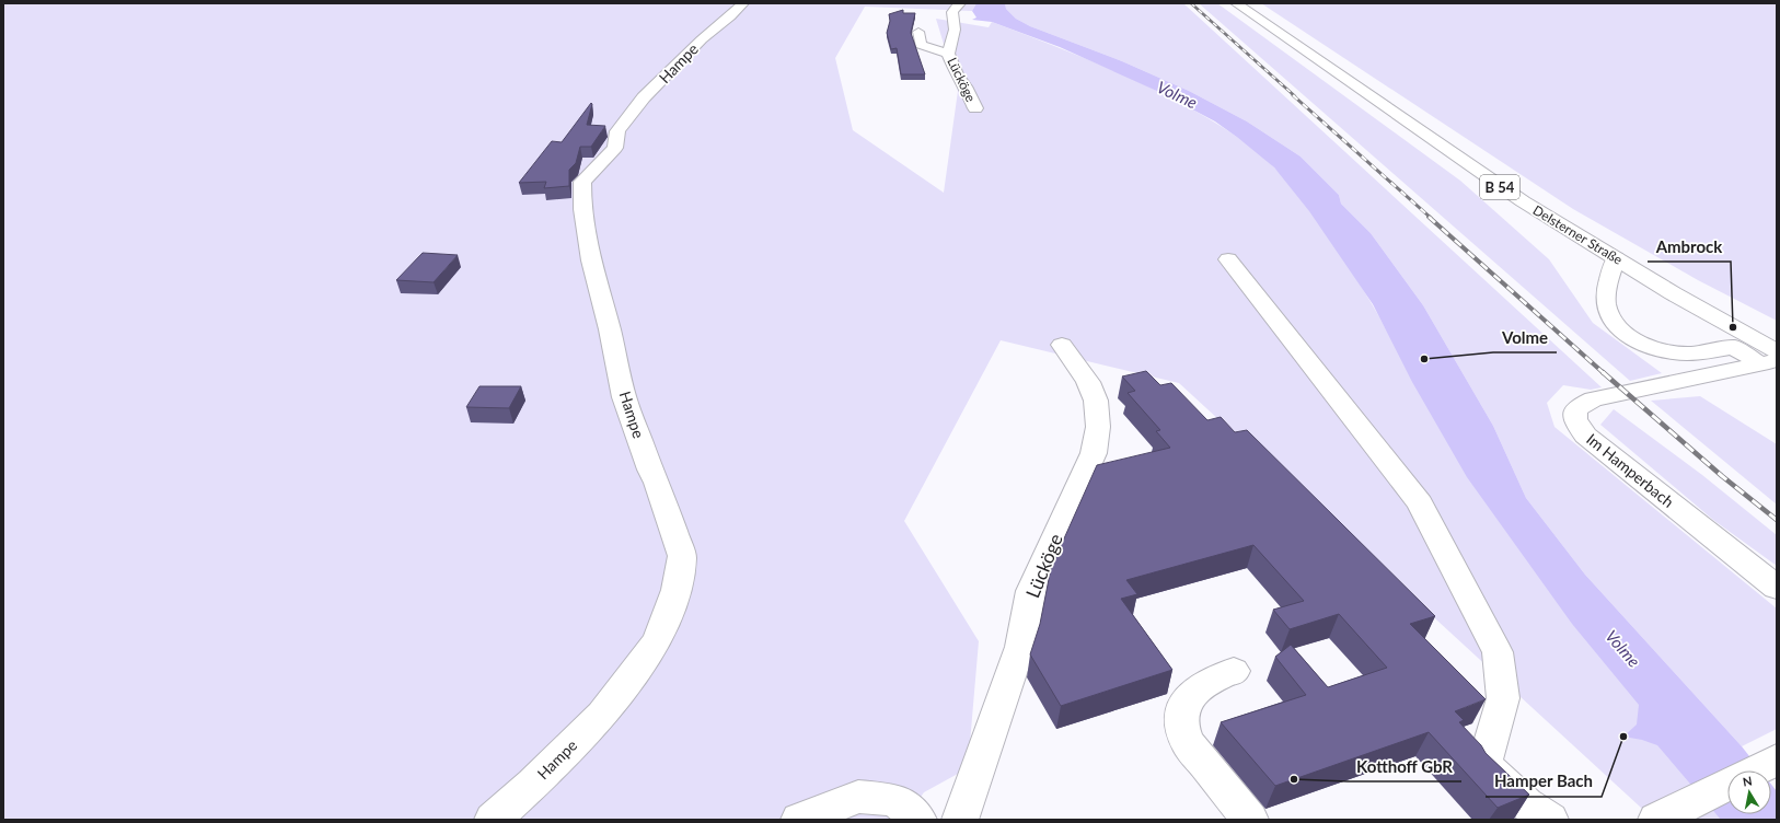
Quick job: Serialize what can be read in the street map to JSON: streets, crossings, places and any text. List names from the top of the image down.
{
  "streets": {
    "main road": [
      "Hampe",
      "Lücköge",
      "B 54",
      "Delsterner Straße",
      "Im Hamperbach"
    ]
  },
  "crossings": [
    ["Delsterner Straße", "Im Hamperbach"]
  ],
  "water": ["Volme"],
  "places": [
    "Ambrock",
    "Volme",
    "Hamper Bach",
    "Kotthoff GbR"
  ],
  "north": "top"
}
